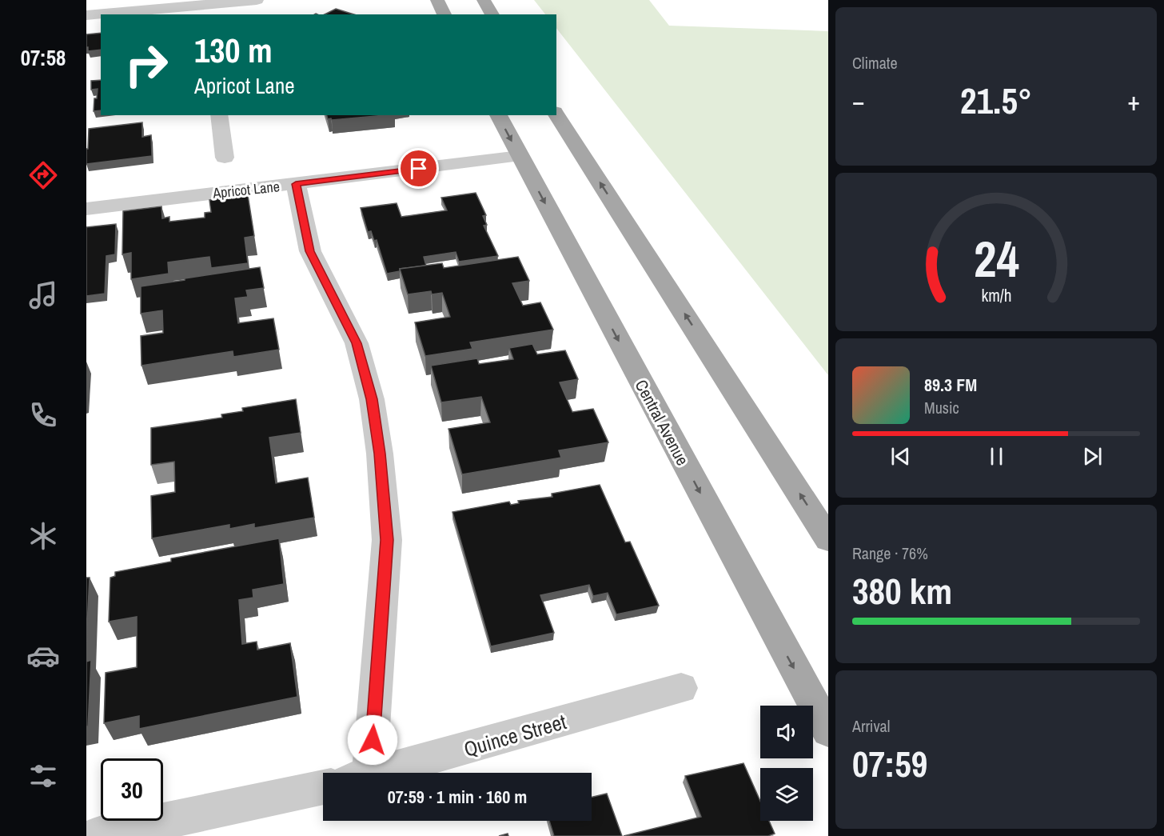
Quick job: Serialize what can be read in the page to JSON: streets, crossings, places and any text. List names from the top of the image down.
{
  "streets": {
    "main road": ["Central Avenue"],
    "street": ["Apricot Lane", "Quince Street"]
  },
  "crossings": [
    ["Apricot Lane", "Central Avenue"]
  ],
  "page": {
    "tabs": "07:58",
    "tile": [
      "Climate",
      ["Range · 76%", "380 km"],
      ["Arrival", "07:59"]
    ],
    "turn": ["130 m", "Apricot Lane"],
    "heat": ["−", "21.5°", "+"],
    "song": ["89.3 FM", "Music"],
    "limit": "30",
    "trip": "07:59 · 1 min · 160 m",
    "gauge": ["24", "km/h"]
  }
}
